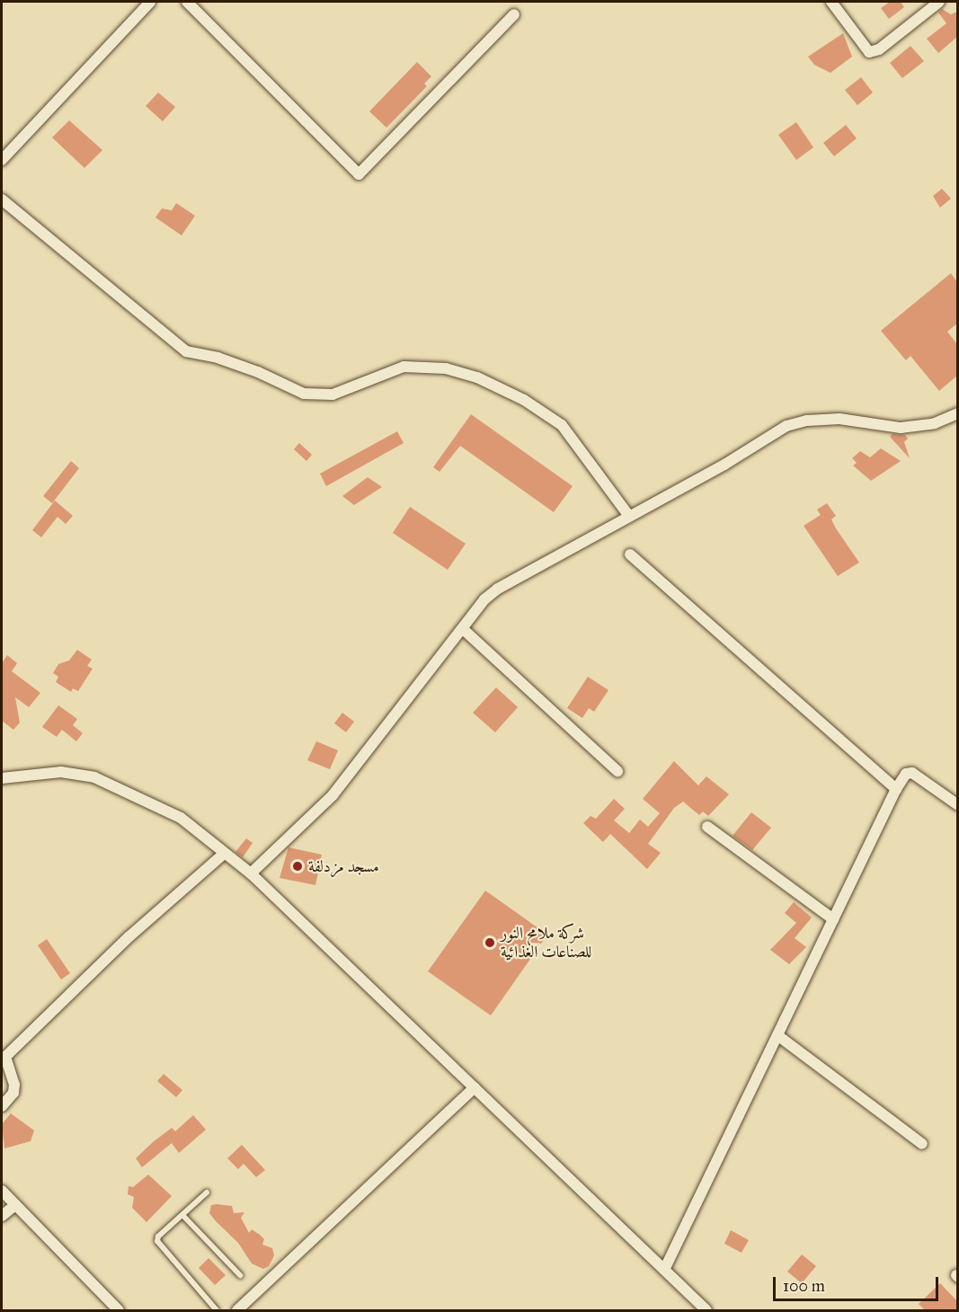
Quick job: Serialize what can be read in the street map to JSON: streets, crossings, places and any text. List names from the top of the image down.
{
  "places": ["مسجد مزدلفة", "شركة ملامح النور للصناعات الغذائية"],
  "scale_bar": "100 m"
}
